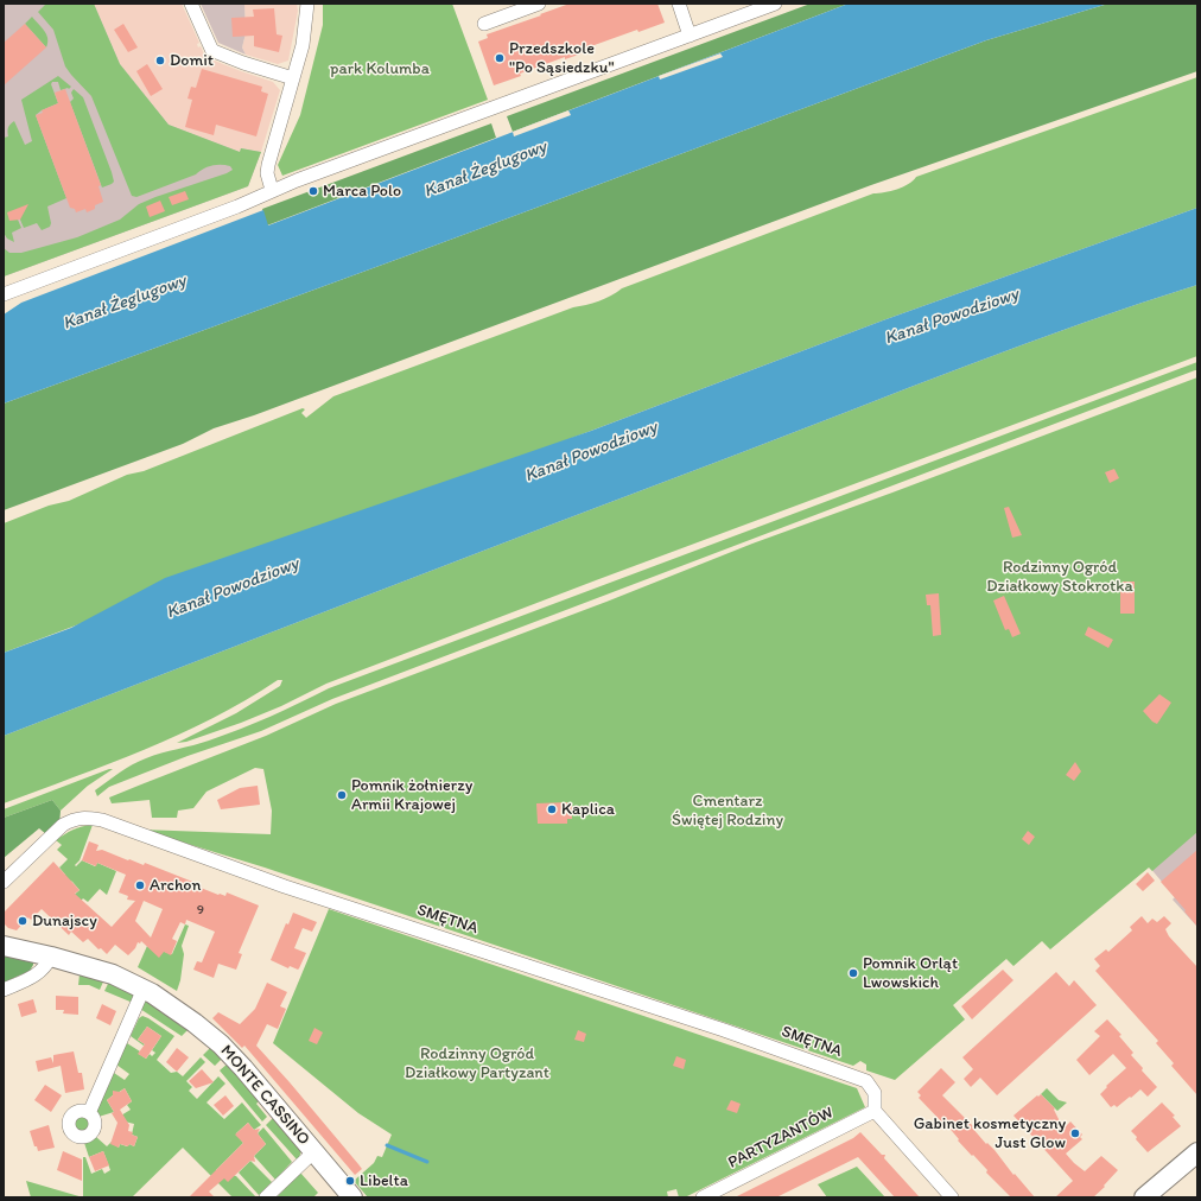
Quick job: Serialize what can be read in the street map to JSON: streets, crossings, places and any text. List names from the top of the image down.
{
  "streets": {
    "street": ["SMĘTNA", "MONTE CASSINO", "PARTYZANTÓW"]
  },
  "crossings": [
    ["SMĘTNA", "PARTYZANTÓW"]
  ],
  "water": ["Kanał Żeglugowy", "Kanał Powodziowy"],
  "parks": [
    "park Kolumba",
    "Rodzinny Ogród Działkowy Stokrotka",
    "Cmentarz Świętej Rodziny",
    "Rodzinny Ogród Działkowy Partyzant"
  ],
  "places": [
    "Przedszkole \"Po Sąsiedzku\"",
    "Domit",
    "Marca Polo",
    "Pomnik żołnierzy Armii Krajowej",
    "Kaplica",
    "Archon",
    "Dunajscy",
    "Pomnik Orląt Lwowskich",
    "Gabinet kosmetyczny Just Glow",
    "Libelta"
  ],
  "house_numbers": ["9"]
}
